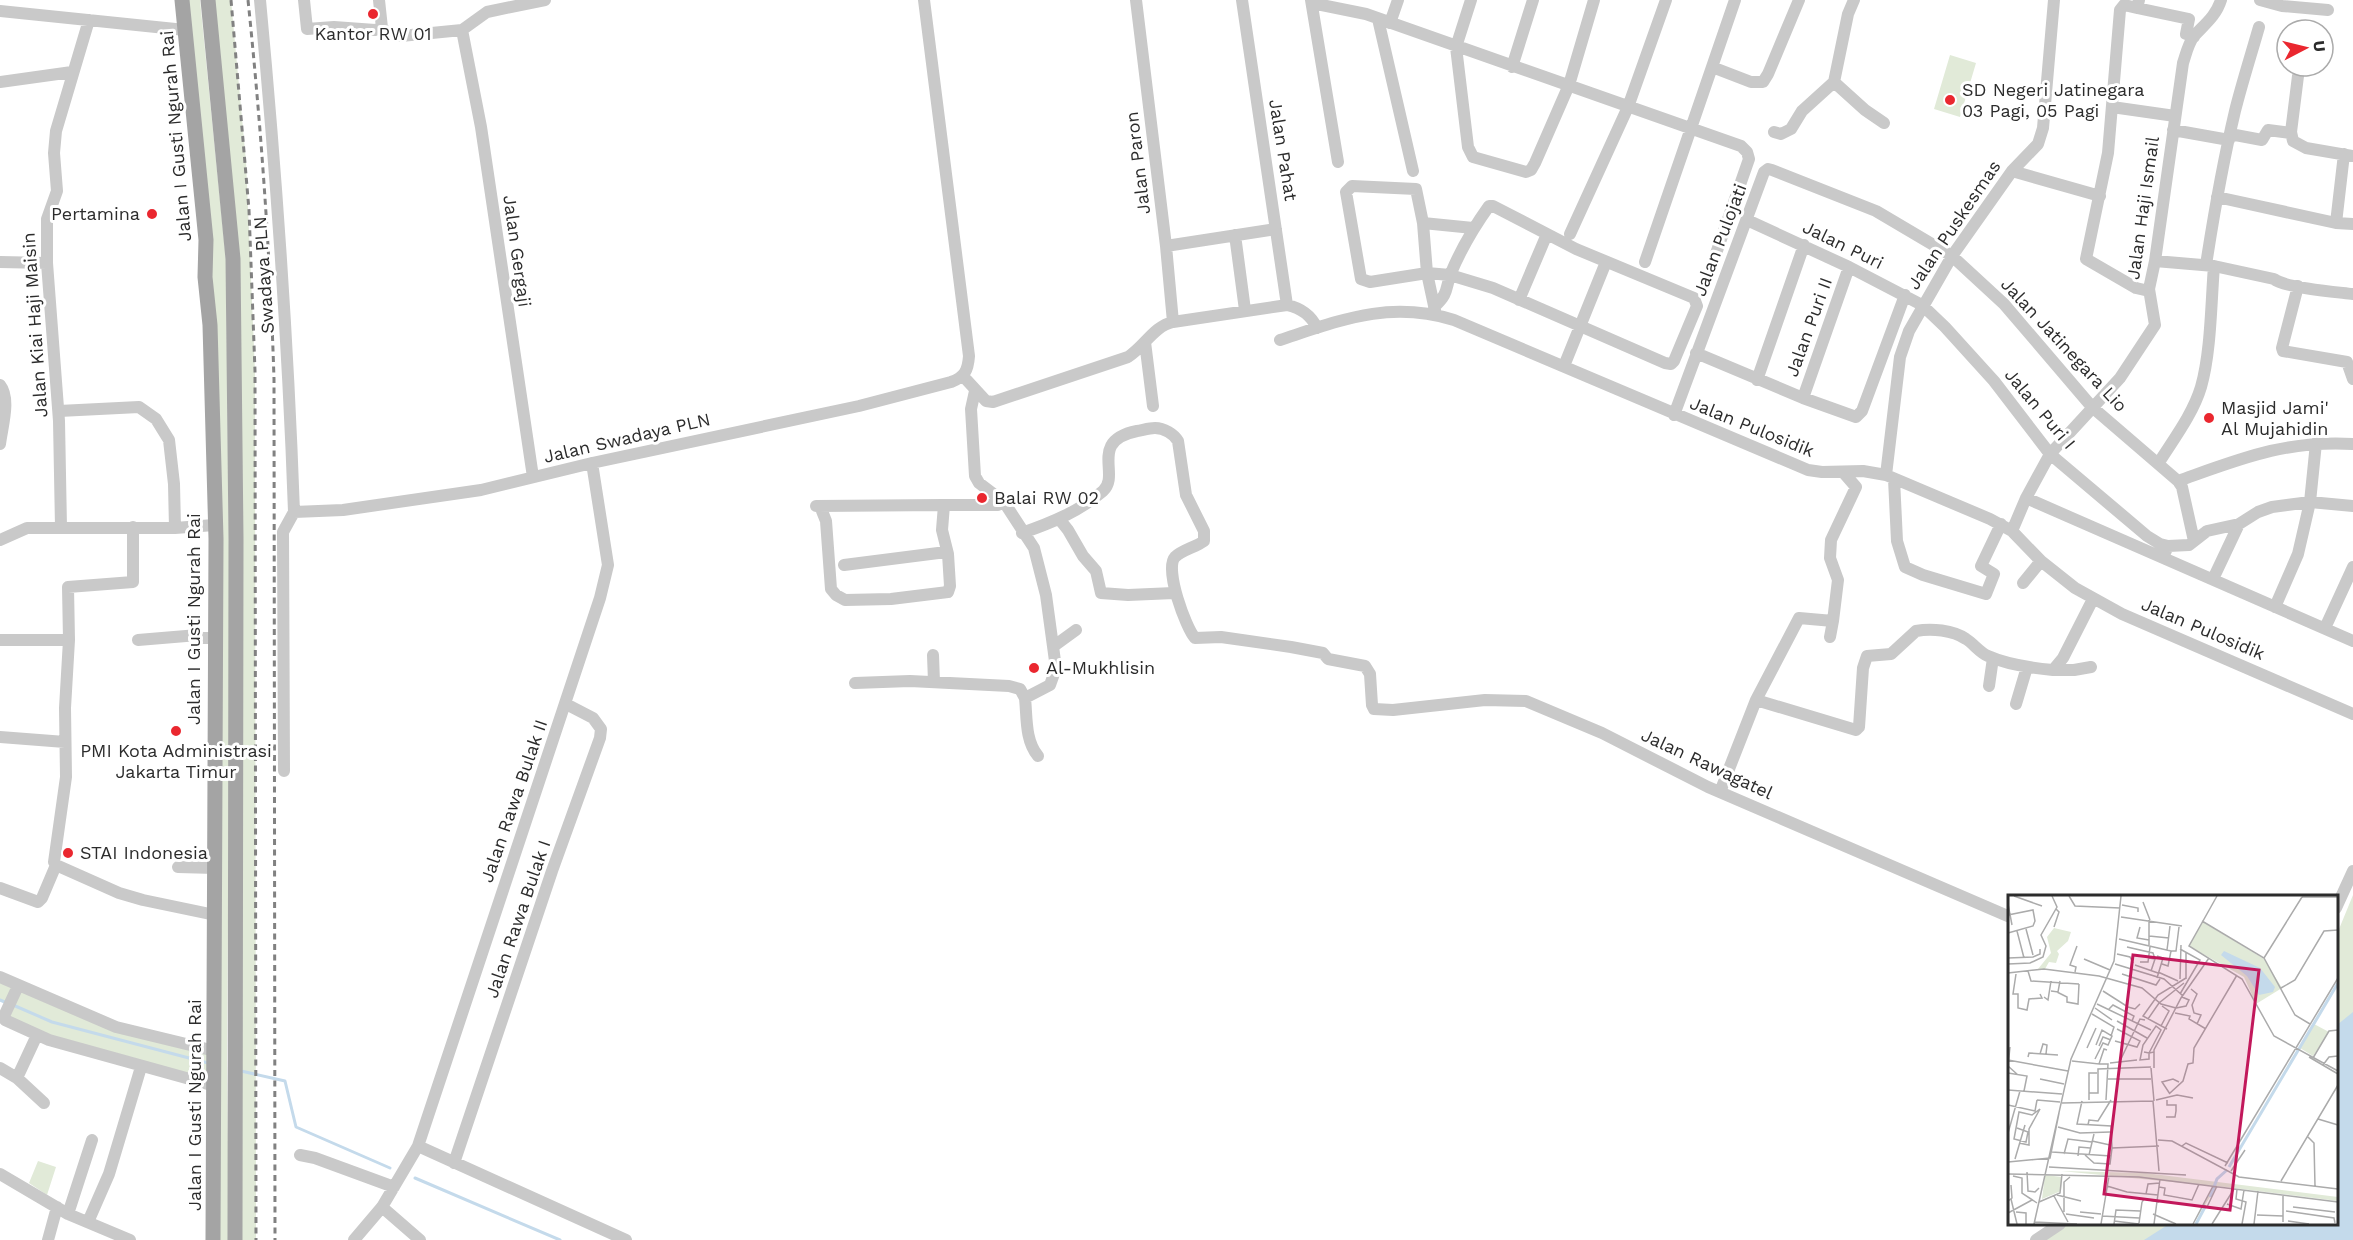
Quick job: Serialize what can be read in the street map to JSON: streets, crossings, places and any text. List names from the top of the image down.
{
  "streets": {
    "main road": ["Jalan I Gusti Ngurah Rai"],
    "street": [
      "Jalan Pahat",
      "Jalan Paron",
      "Jalan Haji Ismail",
      "Jalan Puskesmas",
      "Jalan Pulojati",
      "Jalan Puri",
      "Jalan Gergaji",
      "Swadaya PLN",
      "Jalan Kiai Haji Maisin",
      "Jalan Puri II",
      "Jalan Jatinegara Lio",
      "Jalan Puri I",
      "Jalan Pulosidik",
      "Jalan Swadaya PLN",
      "Jalan Rawagatel",
      "Jalan Rawa Bulak II",
      "Jalan Rawa Bulak I"
    ]
  },
  "crossings": [
    ["Jalan Haji Ismail", "Jalan Jatinegara Lio"],
    ["Jalan Haji Ismail", "Jalan Puri I"],
    ["Jalan Haji Ismail", "Jalan Pulosidik"],
    ["Jalan Puskesmas", "Jalan Pulojati"],
    ["Jalan Puskesmas", "Jalan Puri"],
    ["Jalan Puskesmas", "Jalan Jatinegara Lio"],
    ["Jalan Puskesmas", "Jalan Puri I"],
    ["Jalan Puskesmas", "Jalan Pulosidik"],
    ["Jalan Pulojati", "Jalan Puri"],
    ["Jalan Pulojati", "Jalan Jatinegara Lio"],
    ["Jalan Pulojati", "Jalan Pulosidik"],
    ["Jalan Puri", "Jalan Puri II"],
    ["Jalan Puri", "Jalan Puri I"],
    ["Jalan Gergaji", "Jalan Swadaya PLN"],
    ["Swadaya PLN", "Jalan Swadaya PLN"],
    ["Jalan Swadaya PLN", "Jalan Rawa Bulak II"],
    ["Jalan Rawa Bulak II", "Jalan Rawa Bulak I"]
  ],
  "places": [
    "Kantor RW 01",
    "SD Negeri Jatinegara 03 Pagi, 05 Pagi",
    "Pertamina",
    "Masjid Jami' Al Mujahidin",
    "Balai RW 02",
    "Al-Mukhlisin",
    "PMI Kota Administrasi Jakarta Timur",
    "STAI Indonesia"
  ],
  "north": "right"
}
